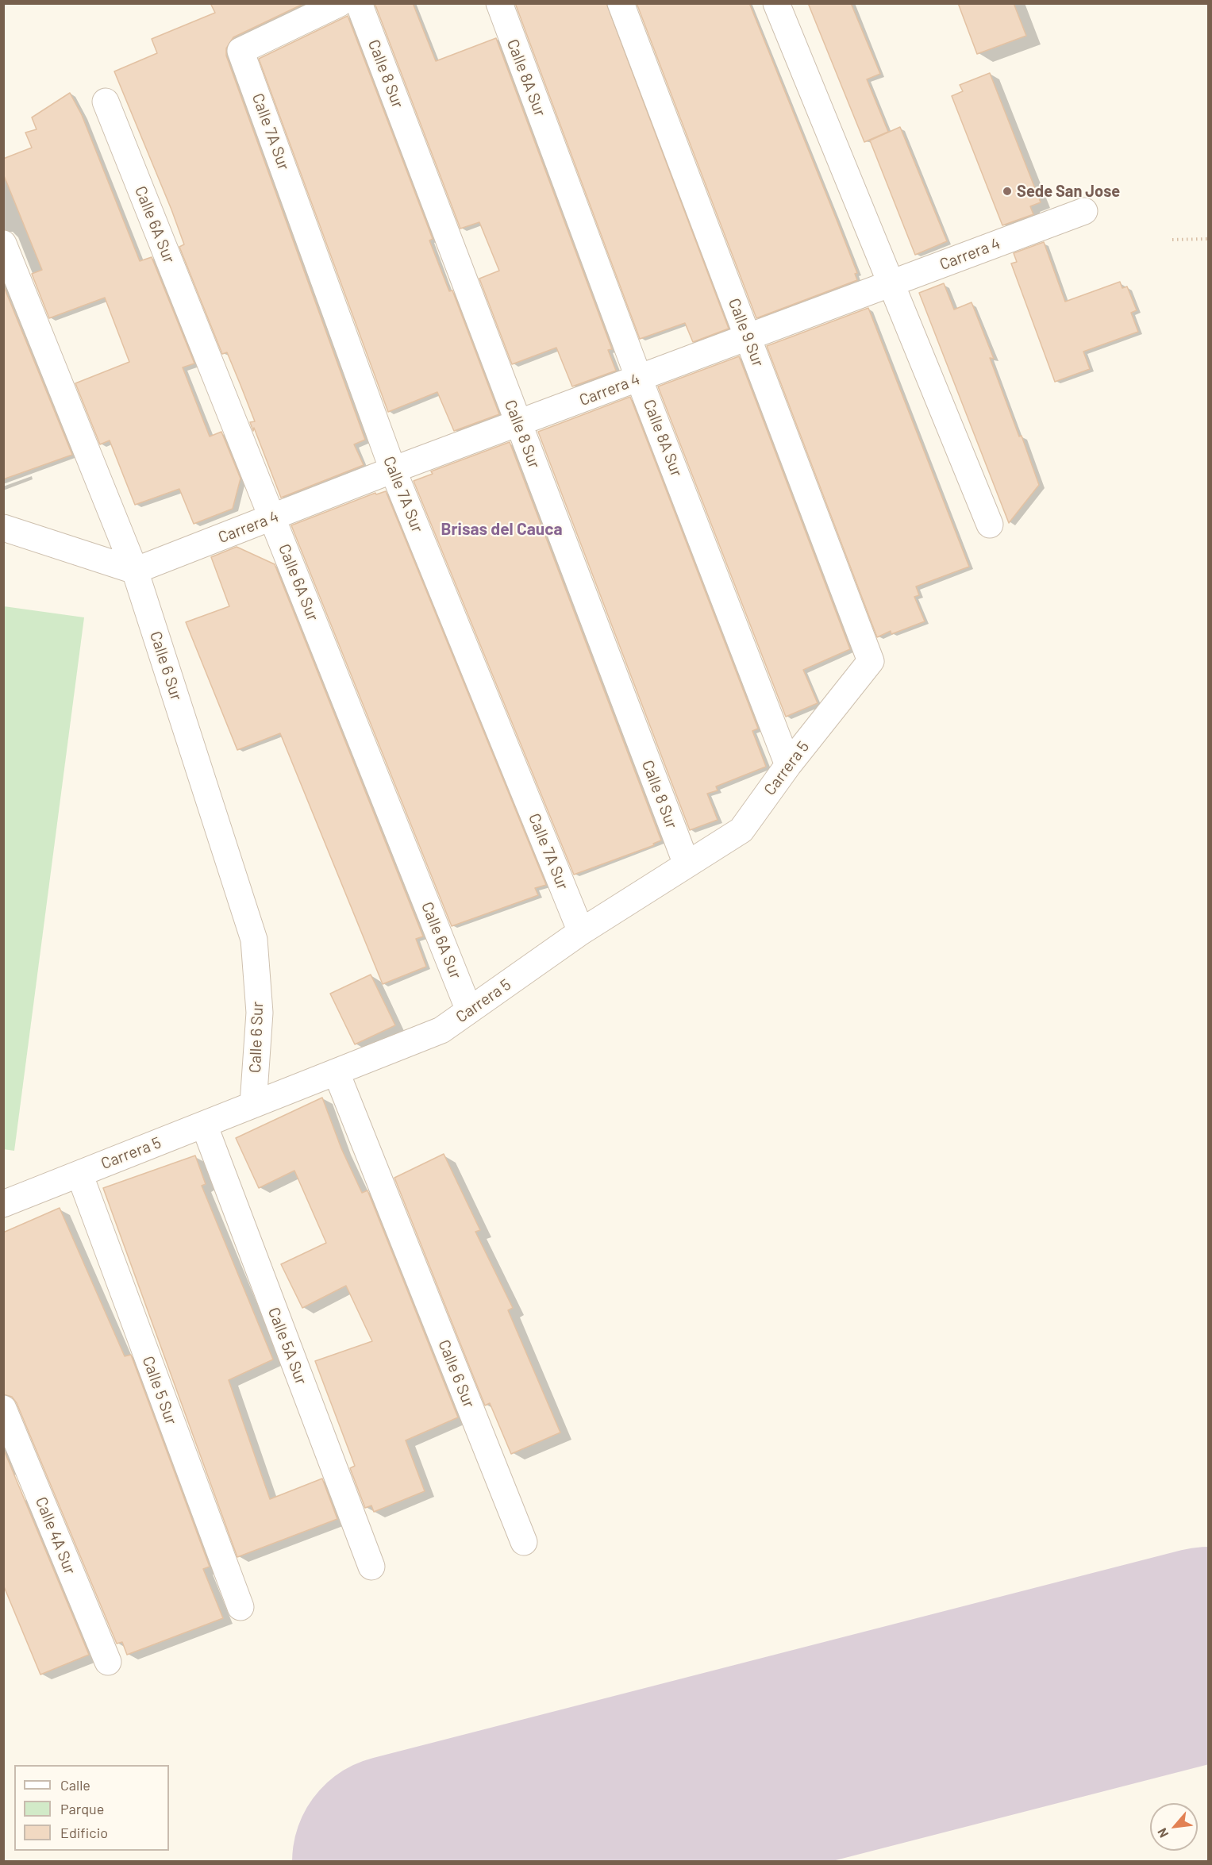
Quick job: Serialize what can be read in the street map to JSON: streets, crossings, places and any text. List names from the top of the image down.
{
  "streets": {
    "street": [
      "Calle 8 Sur",
      "Calle 8A Sur",
      "Calle 7A Sur",
      "Calle 6A Sur",
      "Carrera 4",
      "Calle 9 Sur",
      "Calle 6 Sur",
      "Carrera 5",
      "Calle 5A Sur",
      "Calle 5 Sur",
      "Calle 4A Sur"
    ]
  },
  "crossings": [
    ["Calle 8 Sur", "Carrera 4"],
    ["Calle 8 Sur", "Carrera 5"],
    ["Calle 8A Sur", "Carrera 4"],
    ["Calle 8A Sur", "Carrera 5"],
    ["Calle 7A Sur", "Carrera 4"],
    ["Calle 7A Sur", "Carrera 5"],
    ["Calle 6A Sur", "Carrera 4"],
    ["Calle 6A Sur", "Carrera 5"],
    ["Carrera 4", "Calle 9 Sur"],
    ["Carrera 4", "Calle 6 Sur"],
    ["Calle 9 Sur", "Carrera 5"],
    ["Calle 6 Sur", "Carrera 5"],
    ["Carrera 5", "Calle 5A Sur"],
    ["Carrera 5", "Calle 5 Sur"]
  ],
  "districts": ["Brisas del Cauca"],
  "places": ["Sede San Jose"],
  "legend": ["Calle", "Parque", "Edificio"],
  "north": "bottom left"
}
